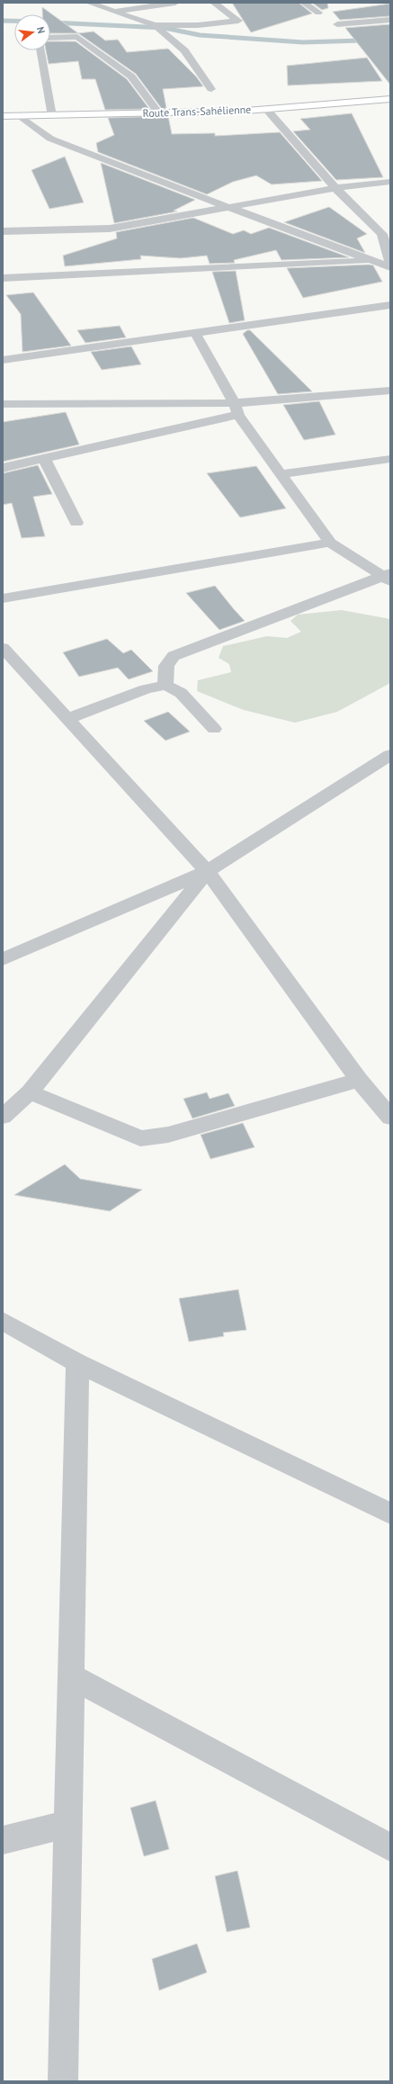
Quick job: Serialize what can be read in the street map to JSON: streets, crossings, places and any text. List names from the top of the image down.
{
  "streets": {
    "highway": ["Route Trans-Sahélienne"]
  },
  "north": "right"
}
